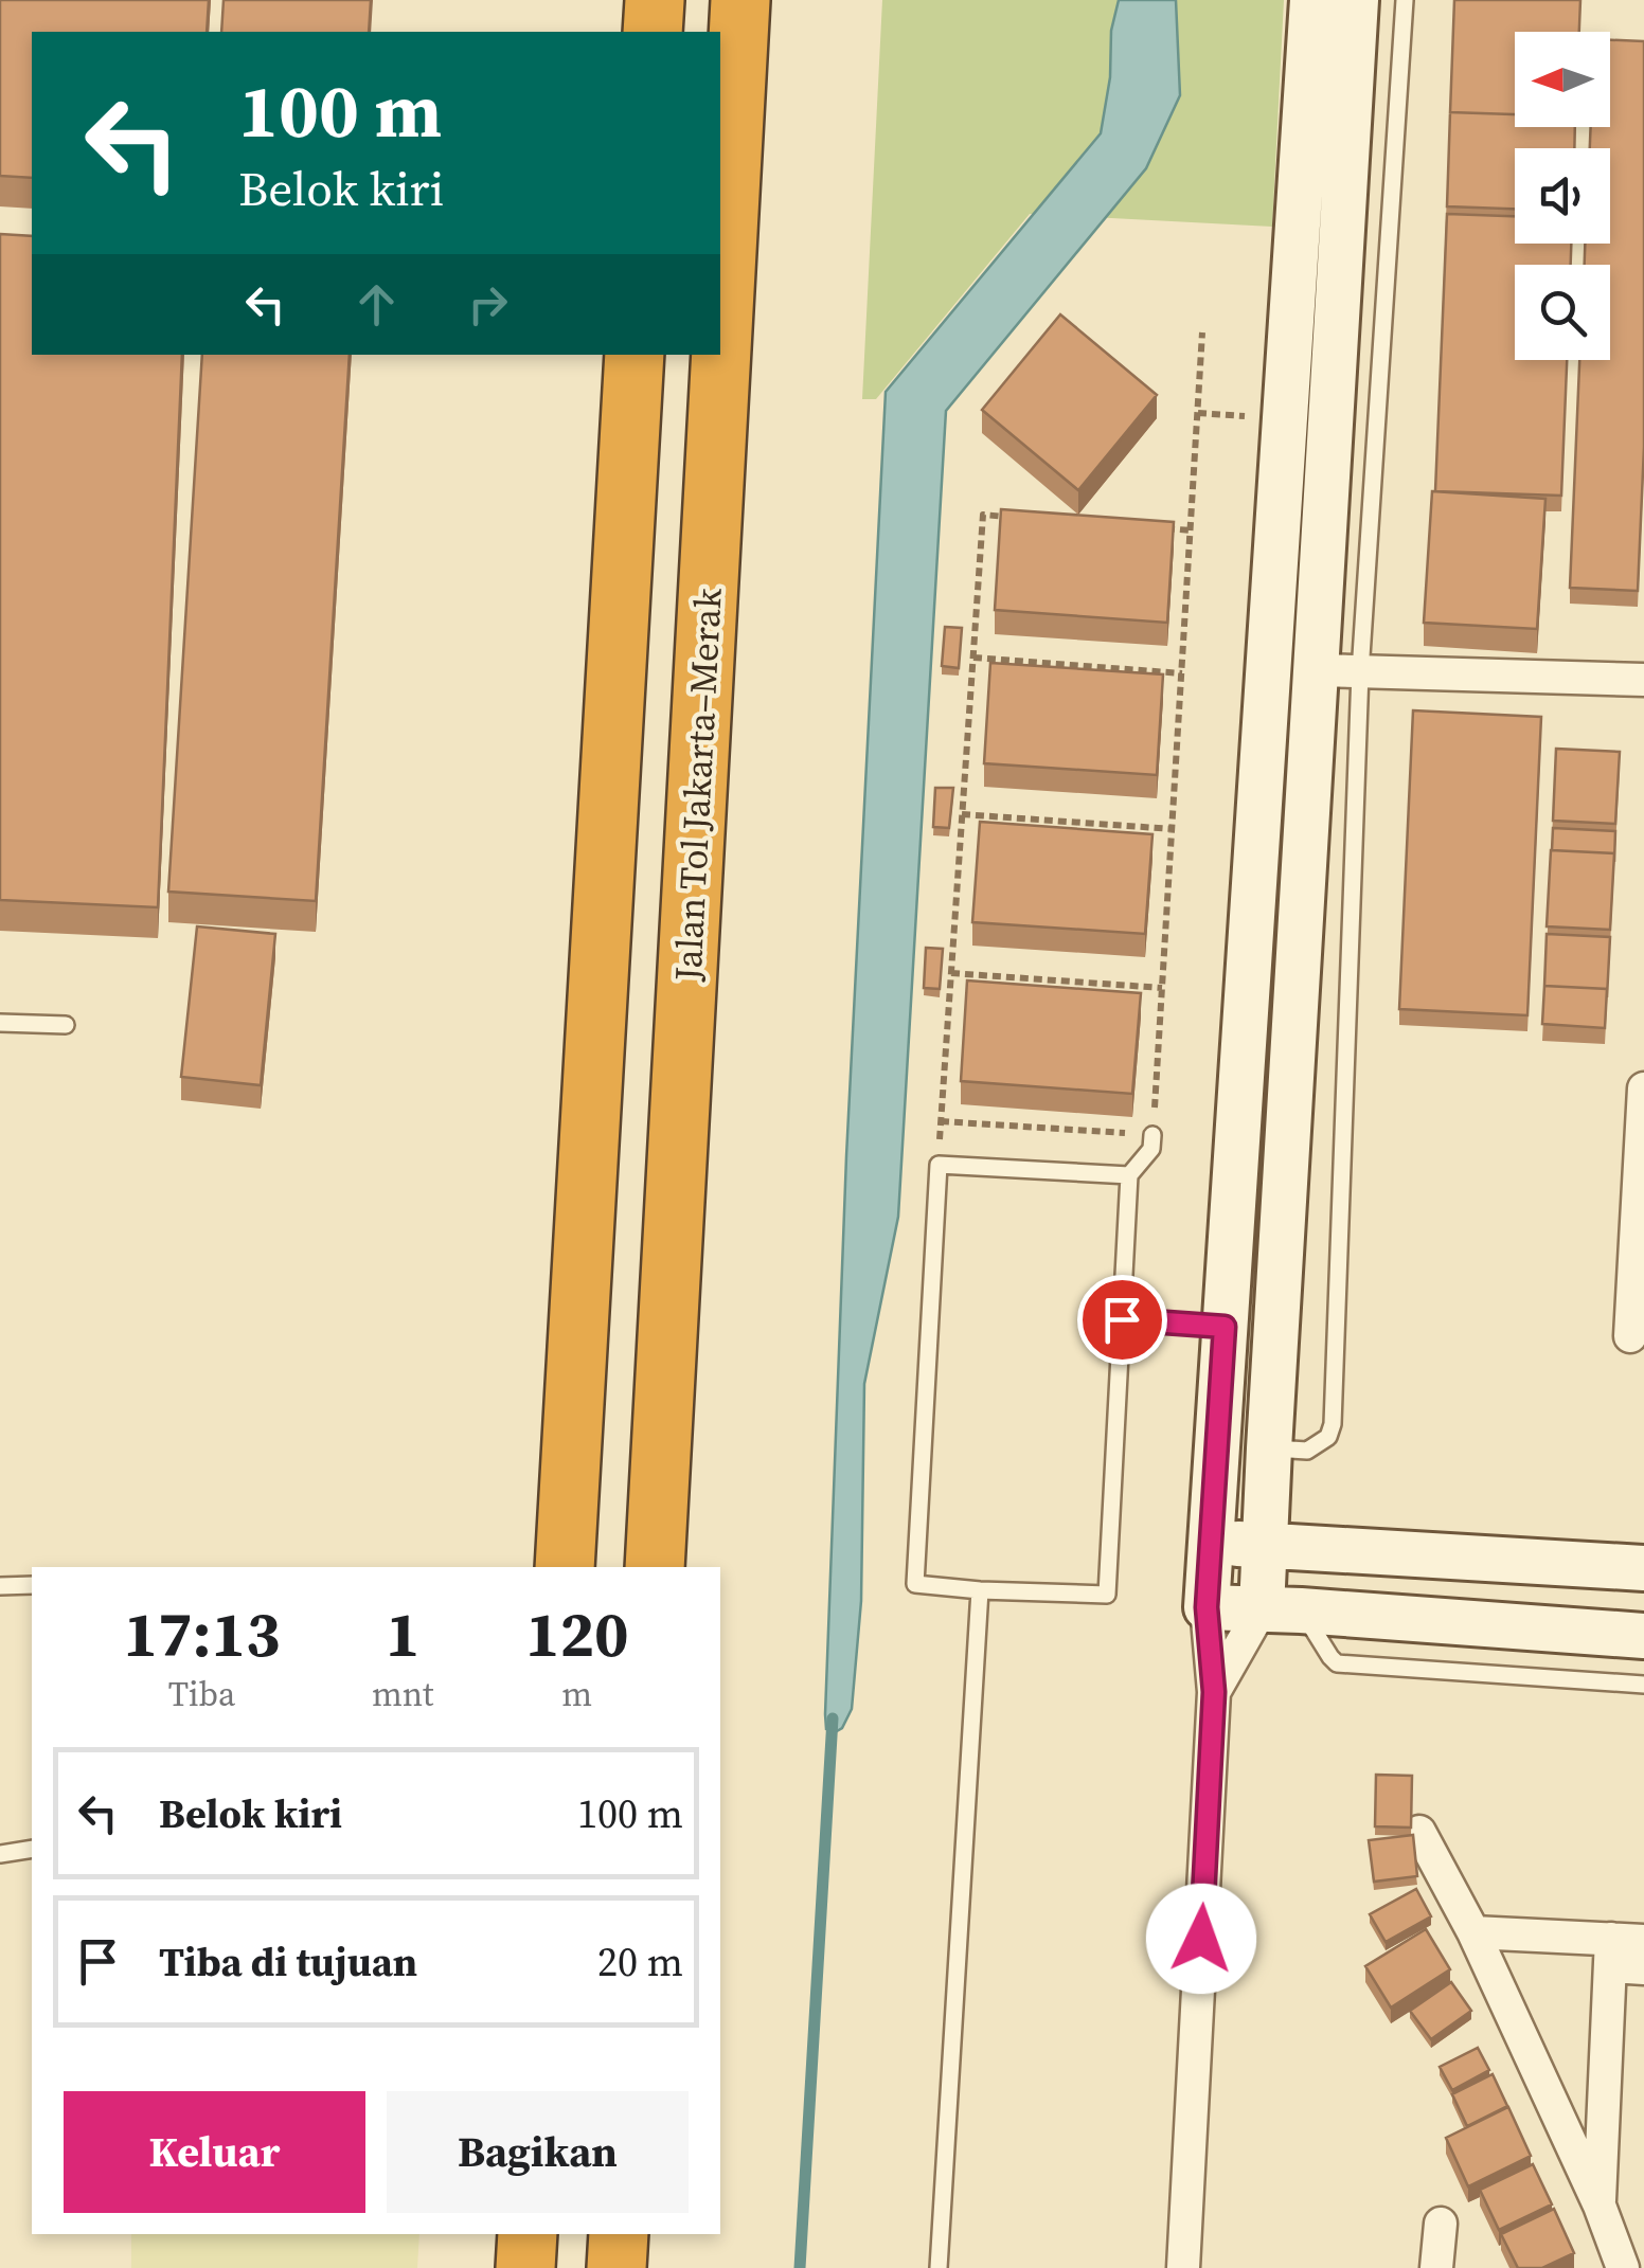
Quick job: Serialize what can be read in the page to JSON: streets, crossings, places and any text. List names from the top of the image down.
{
  "streets": {
    "highway": ["Jalan Tol Jakarta–Merak"]
  },
  "north": "left",
  "page": {
    "turn": ["100 m", "Belok kiri"],
    "eta": [
      "17:13",
      "Tiba",
      "1",
      "mnt",
      "120",
      "m"
    ],
    "list": [
      {
        "name": "Belok kiri",
        "value": "100 m"
      },
      {
        "name": "Tiba di tujuan",
        "value": "20 m"
      }
    ],
    "buttons": ["Keluar", "Bagikan"]
  }
}
